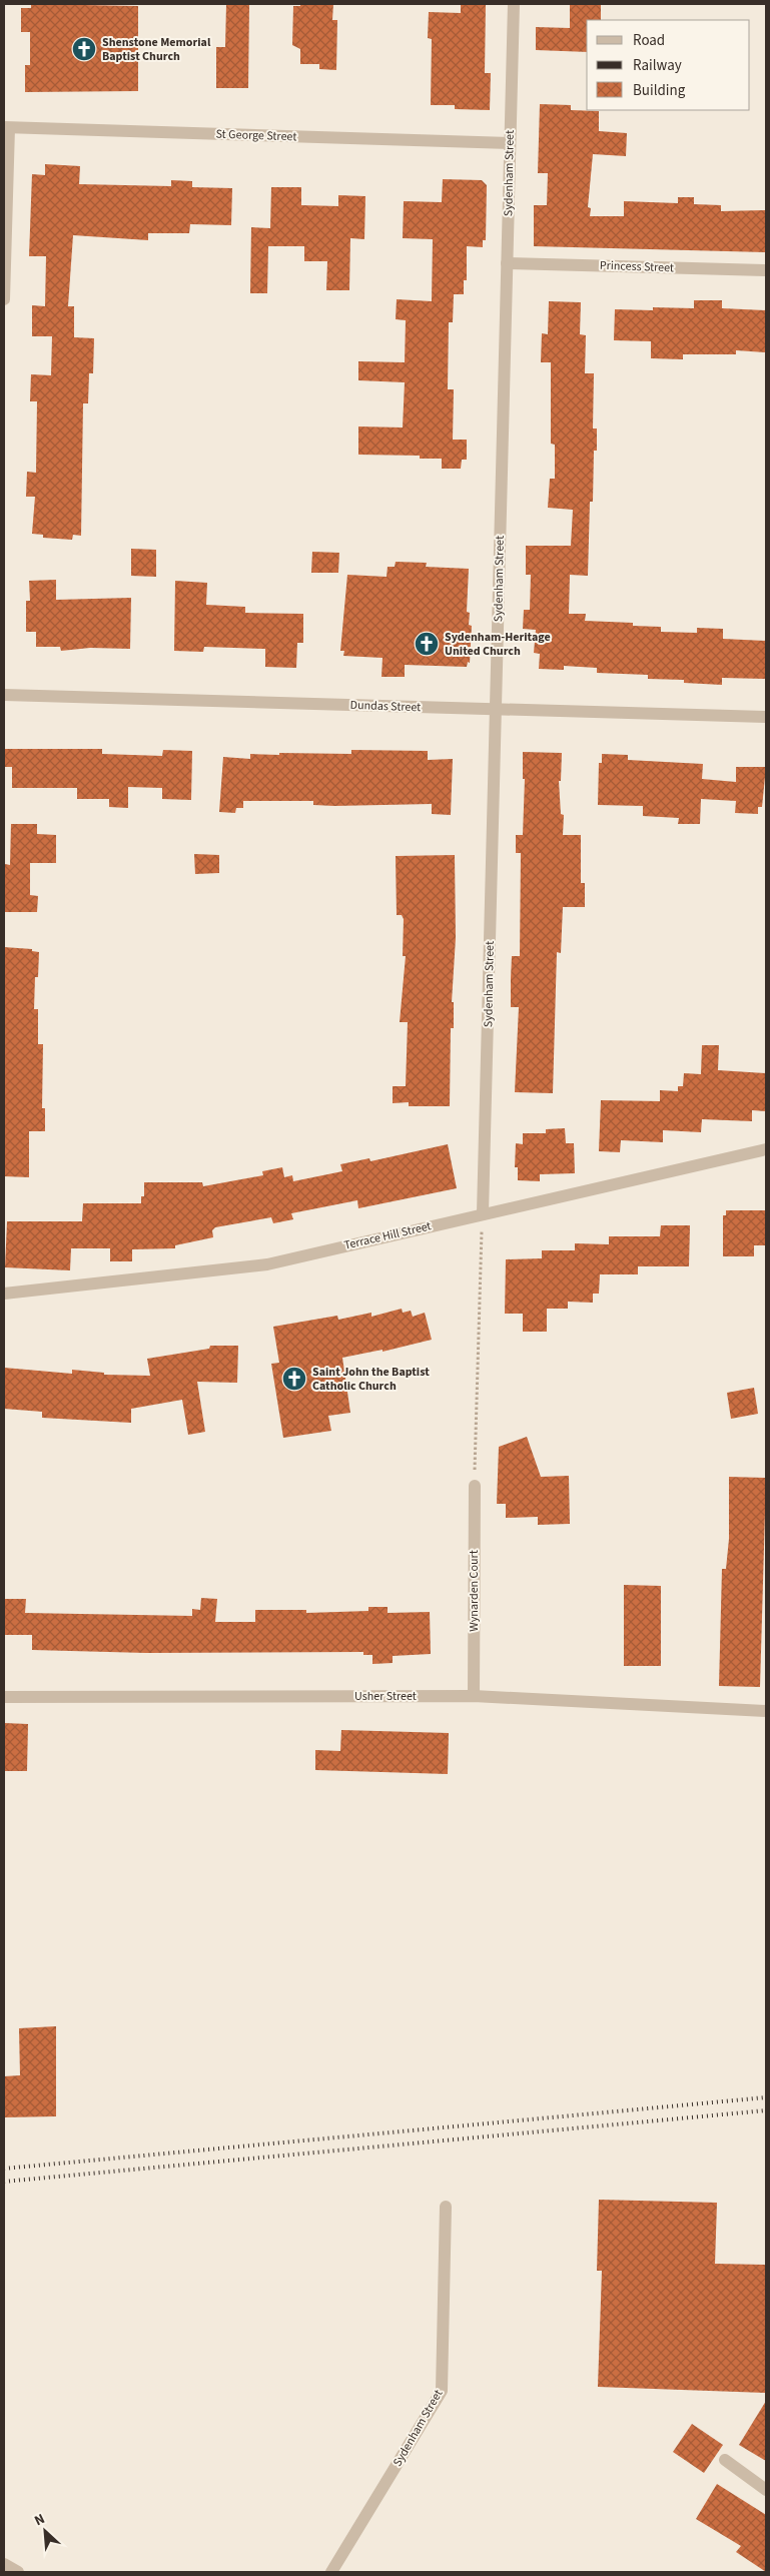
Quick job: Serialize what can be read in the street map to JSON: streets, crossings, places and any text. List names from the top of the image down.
{
  "streets": {
    "street": [
      "St George Street",
      "Sydenham Street",
      "Princess Street",
      "Dundas Street",
      "Terrace Hill Street",
      "Wynarden Court",
      "Usher Street"
    ]
  },
  "crossings": [
    ["St George Street", "Sydenham Street"],
    ["Sydenham Street", "Princess Street"],
    ["Sydenham Street", "Dundas Street"],
    ["Sydenham Street", "Terrace Hill Street"],
    ["Wynarden Court", "Usher Street"]
  ],
  "places": {
    "church": ["Shenstone Memorial Baptist Church", "Sydenham-Heritage United Church", "Saint John the Baptist Catholic Church"]
  },
  "legend": ["Road", "Railway", "Building"],
  "north": "top left"
}
